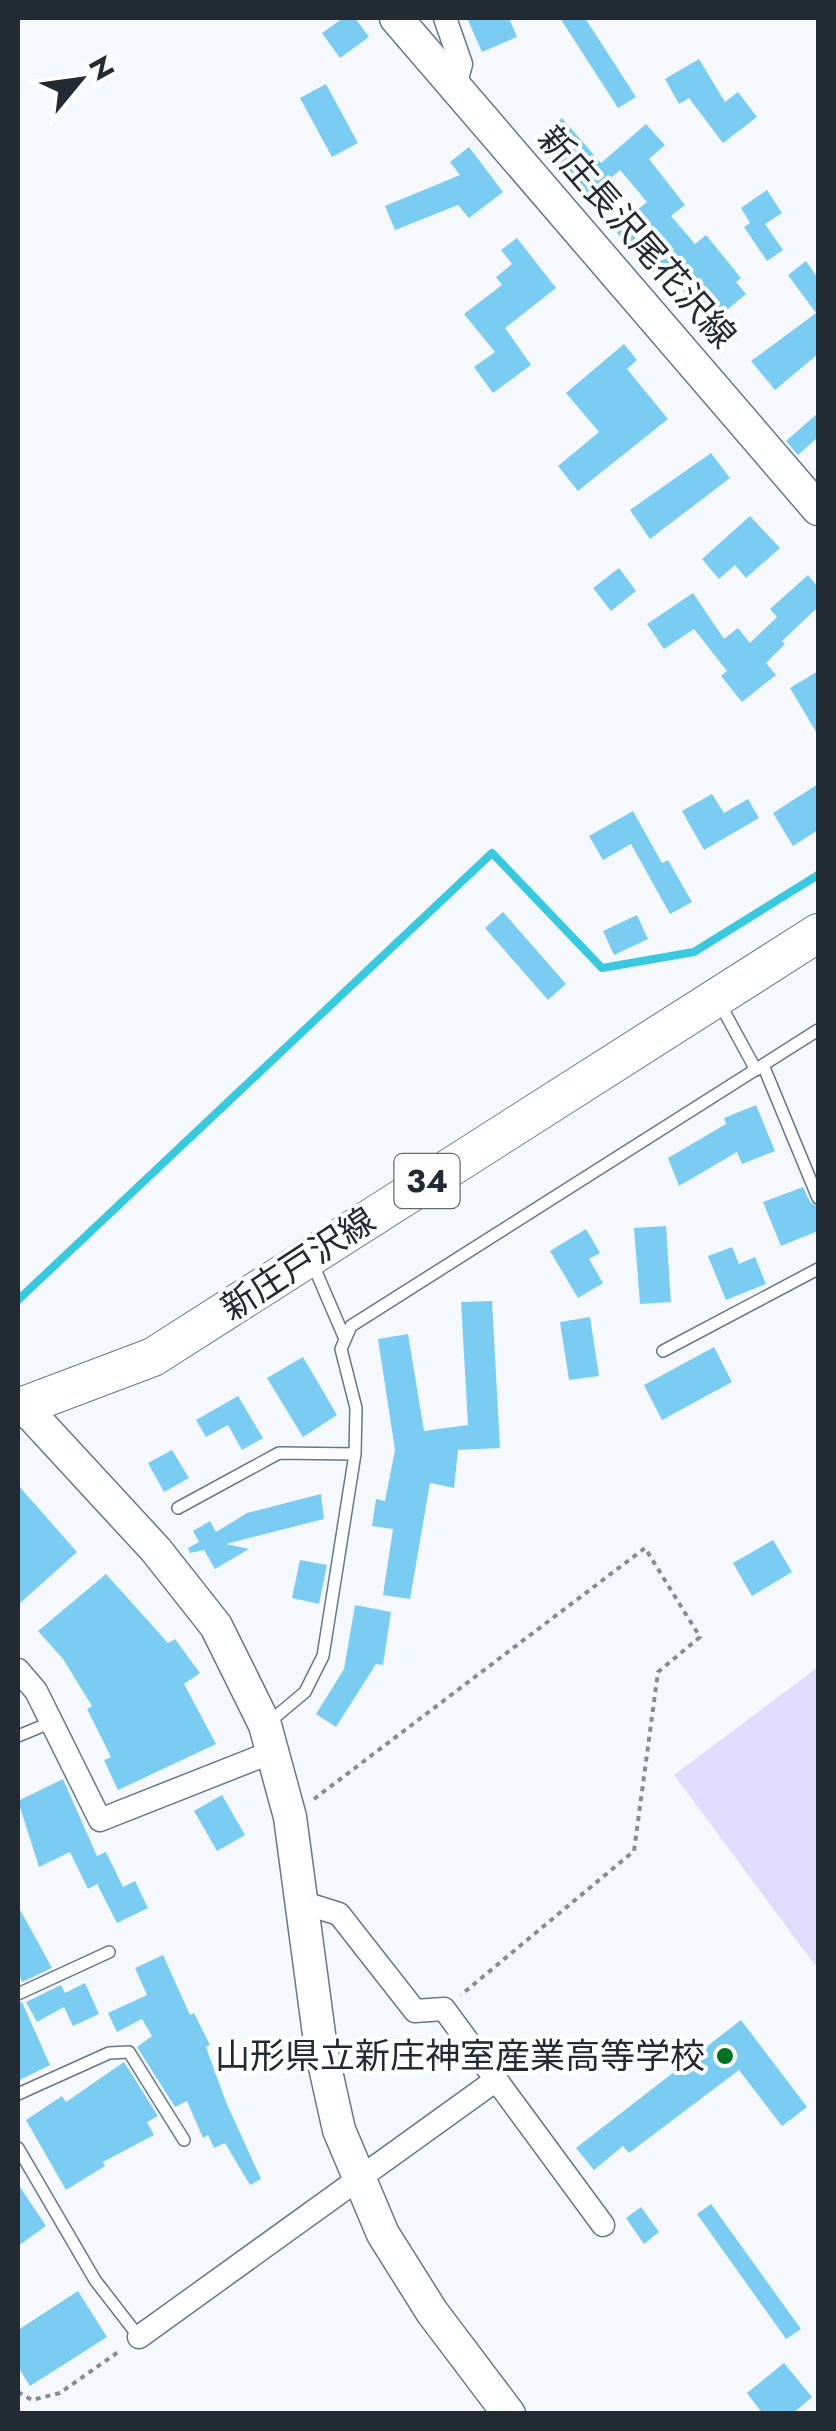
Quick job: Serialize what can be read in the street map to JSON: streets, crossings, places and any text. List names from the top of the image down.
{
  "streets": {
    "main road": ["34", "新庄戸沢線"],
    "street": ["新庄長沢尾花沢線"]
  },
  "places": ["山形県立新庄神室産業高等学校"],
  "north": "top right"
}
